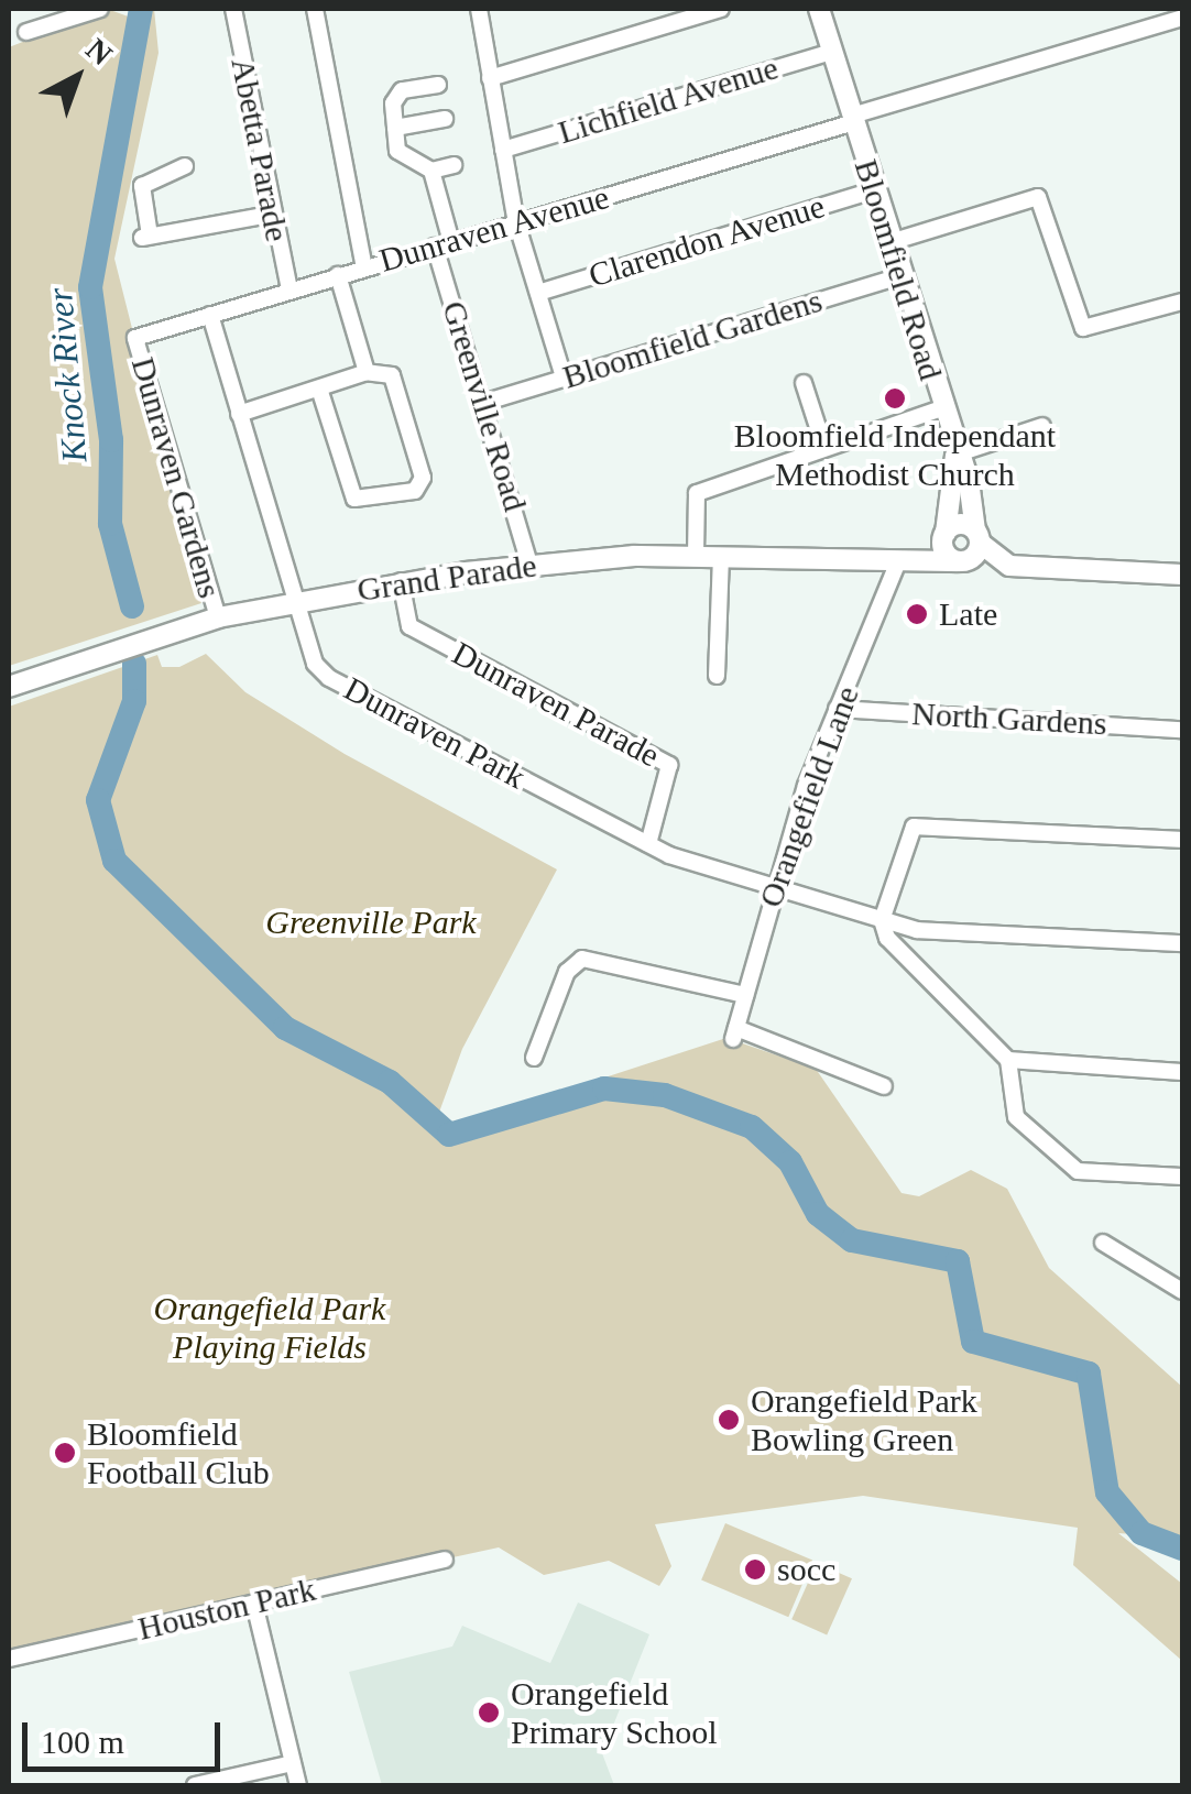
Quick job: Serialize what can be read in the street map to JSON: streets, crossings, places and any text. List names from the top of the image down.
{
  "streets": {
    "street": [
      "Lichfield Avenue",
      "Abetta Parade",
      "Dunraven Avenue",
      "Clarendon Avenue",
      "Bloomfield Road",
      "Bloomfield Gardens",
      "Greenville Road",
      "Dunraven Gardens",
      "Grand Parade",
      "Dunraven Parade",
      "North Gardens",
      "Dunraven Park",
      "Orangefield Lane",
      "Houston Park"
    ]
  },
  "crossings": [
    ["Lichfield Avenue", "Bloomfield Road"],
    ["Abetta Parade", "Dunraven Avenue"],
    ["Dunraven Avenue", "Bloomfield Road"],
    ["Dunraven Avenue", "Greenville Road"],
    ["Dunraven Avenue", "Dunraven Gardens"],
    ["Dunraven Avenue", "Dunraven Park"],
    ["Clarendon Avenue", "Bloomfield Road"],
    ["Bloomfield Road", "Bloomfield Gardens"],
    ["Bloomfield Gardens", "Greenville Road"],
    ["Greenville Road", "Grand Parade"],
    ["Dunraven Gardens", "Grand Parade"],
    ["Grand Parade", "Dunraven Parade"],
    ["Grand Parade", "Dunraven Park"],
    ["Grand Parade", "Orangefield Lane"],
    ["Dunraven Parade", "Dunraven Park"],
    ["North Gardens", "Orangefield Lane"],
    ["Dunraven Park", "Orangefield Lane"]
  ],
  "water": ["Knock River"],
  "parks": ["Greenville Park", "Orangefield Park Playing Fields"],
  "places": [
    "Bloomfield Independant Methodist Church",
    "Late",
    "Orangefield Park Bowling Green",
    "Bloomfield Football Club",
    "socc",
    "Orangefield Primary School"
  ],
  "scale_bar": "100 m",
  "north": "top right"
}
